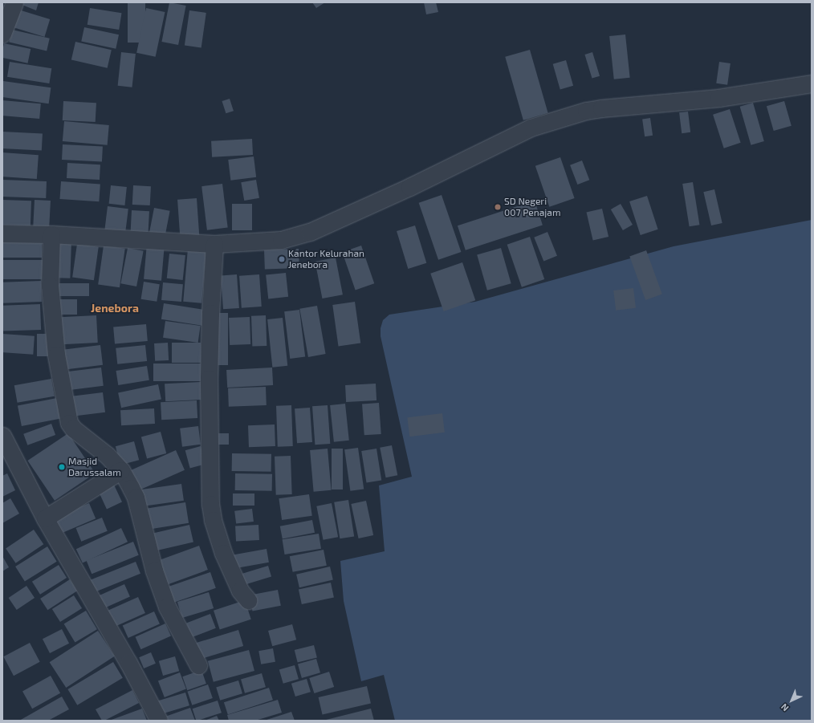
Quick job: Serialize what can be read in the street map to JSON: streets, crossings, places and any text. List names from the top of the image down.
{
  "districts": ["Jenebora"],
  "places": ["SD Negeri 007 Penajam", "Kantor Kelurahan Jenebora", "Masjid Darussalam"],
  "north": "bottom left"
}
